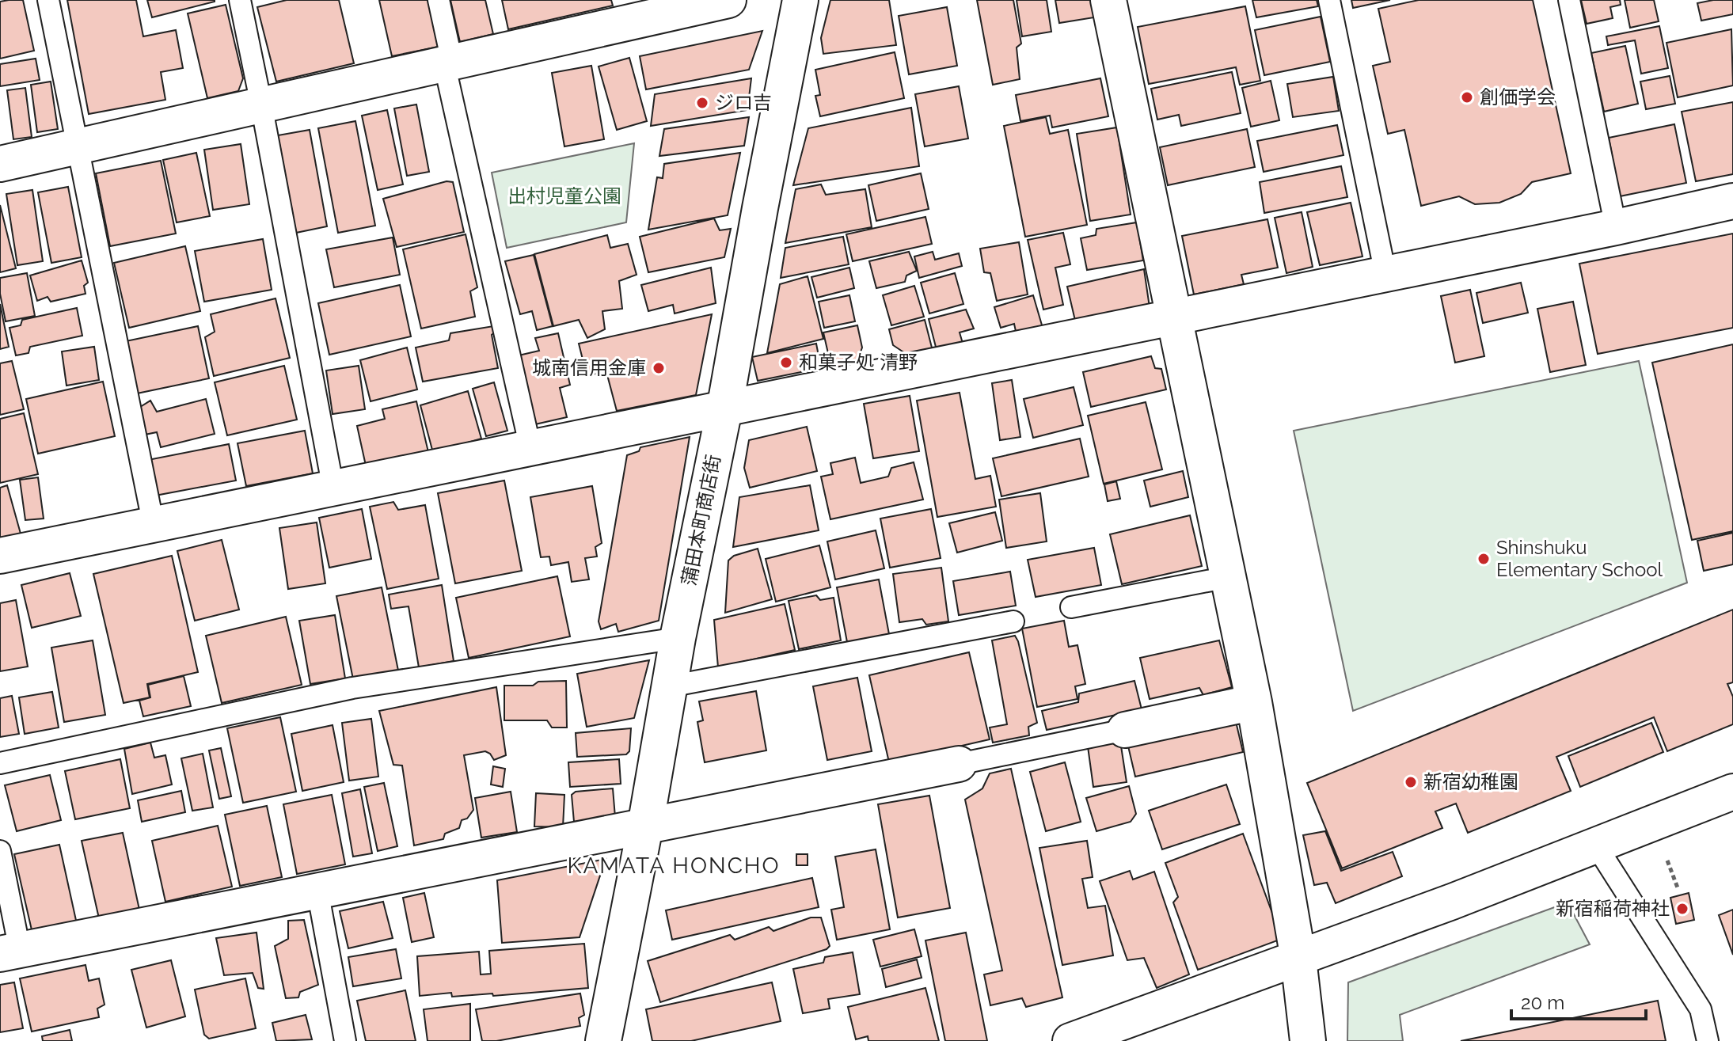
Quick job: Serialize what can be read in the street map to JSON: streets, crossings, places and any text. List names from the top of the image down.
{
  "streets": {
    "street": ["蒲田本町商店街"]
  },
  "districts": ["KAMATA HONCHO"],
  "parks": ["出村児童公園"],
  "places": [
    "創価学会",
    "ジロ吉",
    "和菓子処 清野",
    "城南信用金庫",
    "Shinshuku Elementary School",
    "新宿幼稚園",
    "新宿稲荷神社"
  ],
  "scale_bar": "20 m"
}
